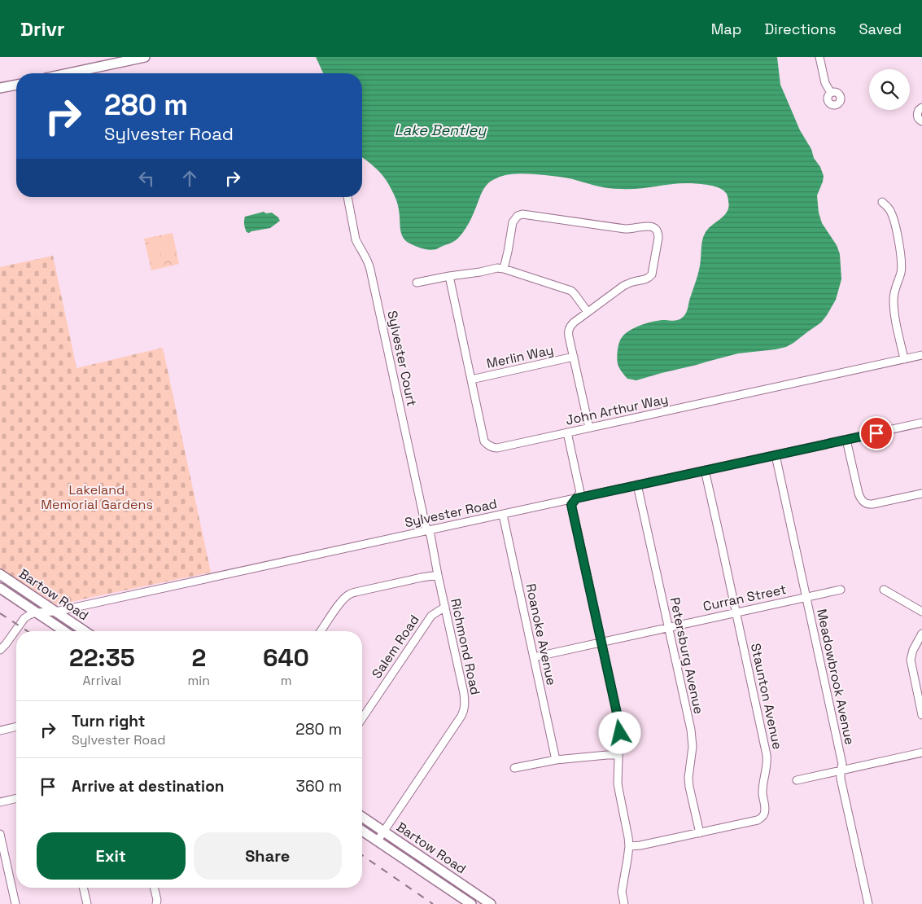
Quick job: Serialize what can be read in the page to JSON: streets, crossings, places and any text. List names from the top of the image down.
{
  "streets": {
    "main road": ["Bartow Road"],
    "street": [
      "Merlin Way",
      "Sylvester Court",
      "John Arthur Way",
      "Sylvester Road",
      "Curran Street",
      "Roanoke Avenue",
      "Salem Road",
      "Richmond Road",
      "Petersburg Avenue",
      "Meadowbrook Avenue",
      "Staunton Avenue"
    ]
  },
  "crossings": [
    ["Merlin Way", "John Arthur Way"],
    ["Sylvester Court", "Sylvester Road"],
    ["Sylvester Court", "Richmond Road"],
    ["Sylvester Road", "Bartow Road"],
    ["Sylvester Road", "Roanoke Avenue"],
    ["Sylvester Road", "Richmond Road"],
    ["Sylvester Road", "Petersburg Avenue"],
    ["Sylvester Road", "Meadowbrook Avenue"],
    ["Sylvester Road", "Staunton Avenue"],
    ["Bartow Road", "Richmond Road"],
    ["Curran Street", "Roanoke Avenue"],
    ["Curran Street", "Petersburg Avenue"],
    ["Curran Street", "Meadowbrook Avenue"],
    ["Curran Street", "Staunton Avenue"],
    ["Salem Road", "Richmond Road"],
    ["Petersburg Avenue", "Staunton Avenue"]
  ],
  "water": ["Lake Bentley"],
  "parks": ["Lakeland Memorial Gardens"],
  "page": {
    "header": "Drivr",
    "nav": ["Map", "Directions", "Saved"],
    "turn": ["280 m", "Sylvester Road"],
    "eta": [
      "22:35",
      "Arrival",
      "2",
      "min",
      "640",
      "m"
    ],
    "list": [
      {
        "name": "Turn right",
        "note": "Sylvester Road",
        "value": "280 m"
      },
      {
        "name": "Arrive at destination",
        "value": "360 m"
      }
    ],
    "buttons": ["Exit", "Share"]
  }
}
